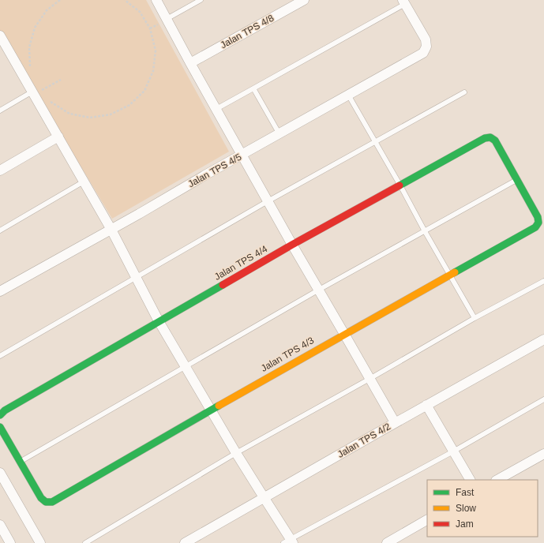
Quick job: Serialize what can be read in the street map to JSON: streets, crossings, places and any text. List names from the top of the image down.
{
  "streets": {
    "street": [
      "Jalan TPS 4/8",
      "Jalan TPS 4/5",
      "Jalan TPS 4/4",
      "Jalan TPS 4/3",
      "Jalan TPS 4/2"
    ]
  },
  "crossings": [
    ["Jalan TPS 4/4", "Jalan TPS 4/3"]
  ],
  "legend": ["Fast", "Slow", "Jam"]
}
